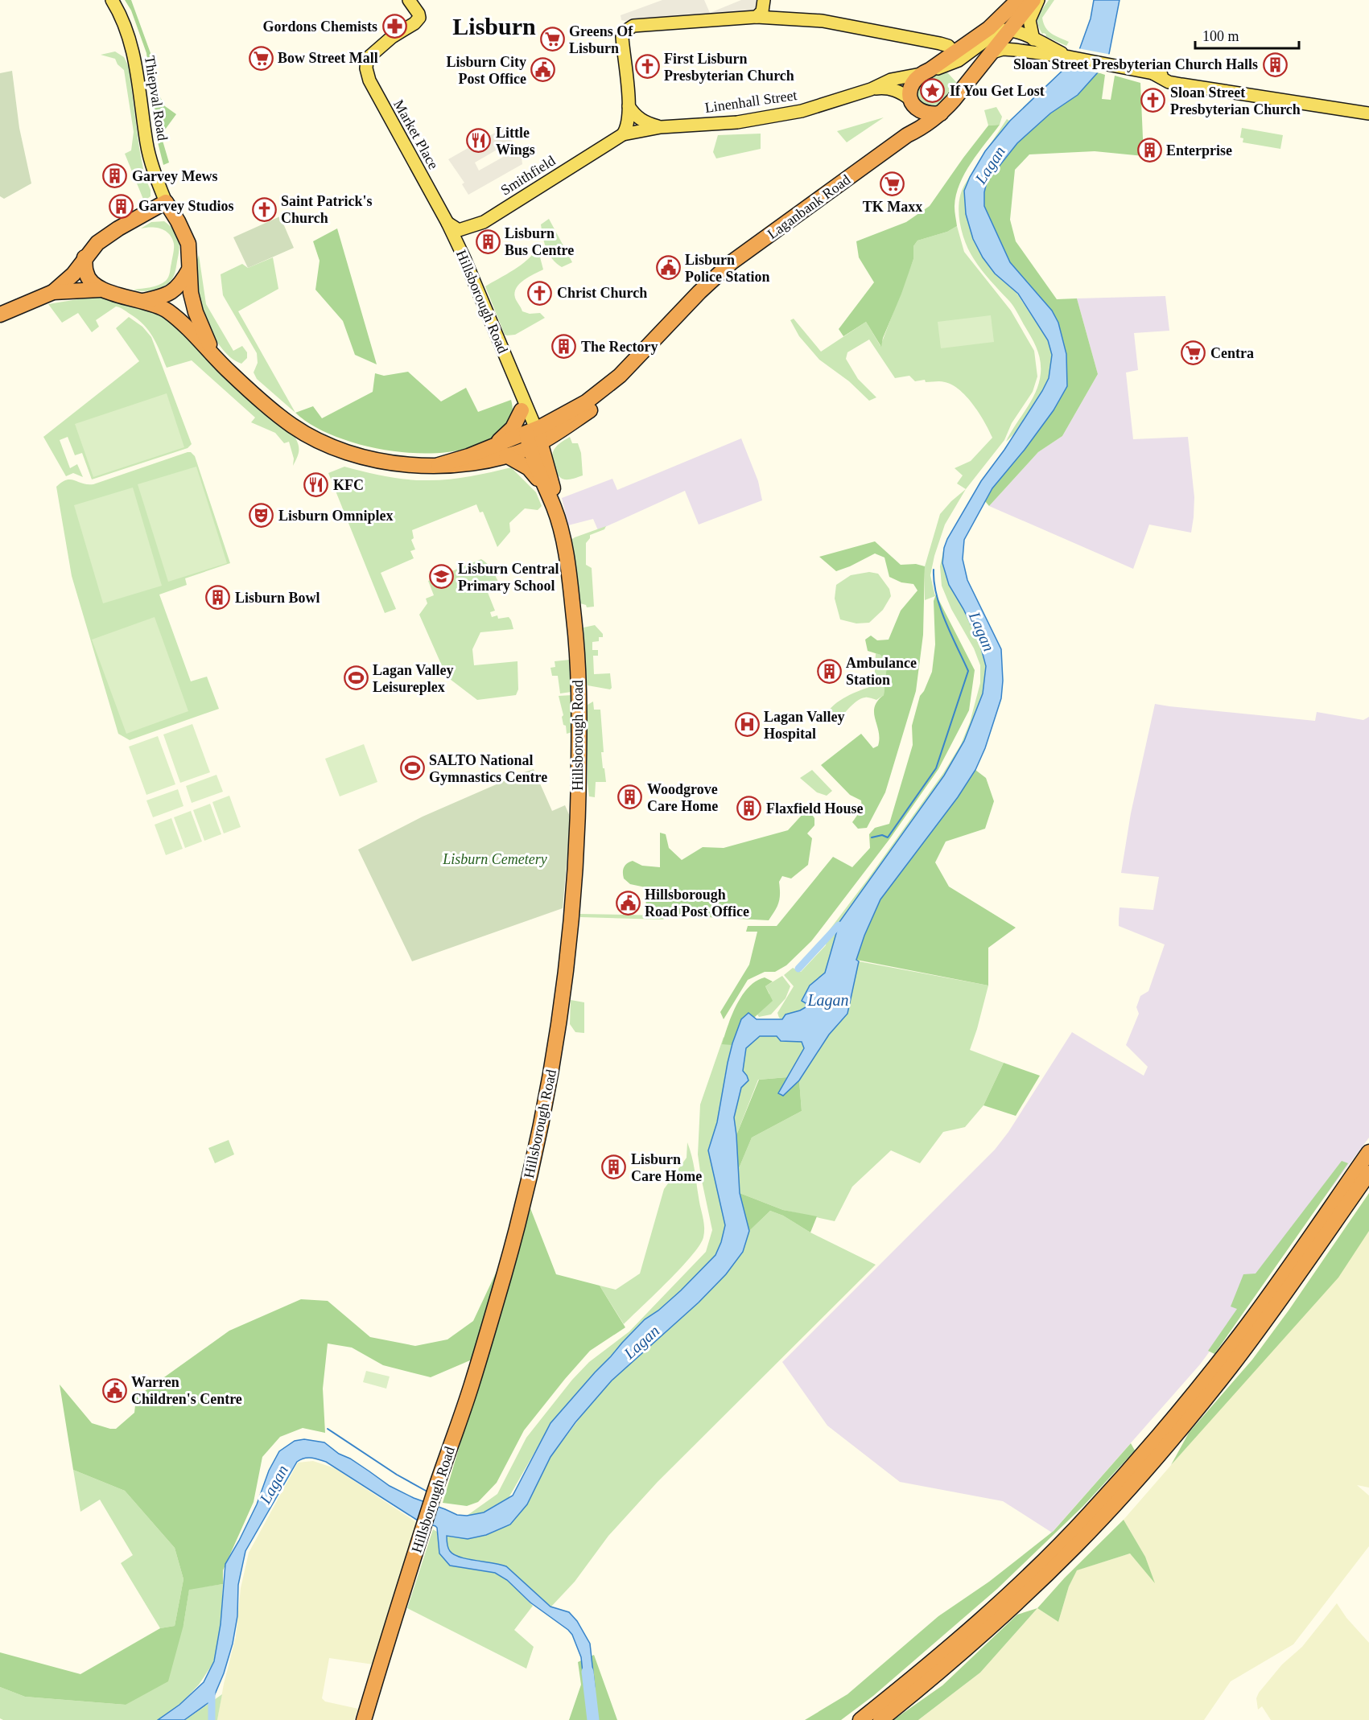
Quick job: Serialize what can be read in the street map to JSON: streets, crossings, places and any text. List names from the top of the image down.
{
  "streets": {
    "highway": ["Laganbank Road", "Hillsborough Road"],
    "main road": [
      "Thiepval Road",
      "Linenhall Street",
      "Market Place",
      "Smithfield"
    ]
  },
  "crossings": [
    ["Linenhall Street", "Smithfield"],
    ["Linenhall Street", "Laganbank Road"],
    ["Market Place", "Smithfield"],
    ["Market Place", "Hillsborough Road"],
    ["Smithfield", "Hillsborough Road"],
    ["Laganbank Road", "Hillsborough Road"]
  ],
  "districts": ["Lisburn"],
  "water": ["Lagan"],
  "parks": ["Lisburn Cemetery"],
  "places": {
    "pharmacy": ["Gordons Chemists"],
    "supermarket": [
      "Greens Of Lisburn",
      "Bow Street Mall",
      "TK Maxx",
      "Centra"
    ],
    "building": [
      "Sloan Street Presbyterian Church Halls",
      "Enterprise",
      "Garvey Mews",
      "Garvey Studios",
      "Lisburn Bus Centre",
      "The Rectory",
      "Lisburn Bowl",
      "Ambulance Station",
      "Woodgrove Care Home",
      "Flaxfield House",
      "Lisburn Care Home"
    ],
    "church": [
      "First Lisburn Presbyterian Church",
      "Sloan Street Presbyterian Church",
      "Saint Patrick's Church",
      "Christ Church"
    ],
    "public building": [
      "Lisburn City Post Office",
      "Lisburn Police Station",
      "Hillsborough Road Post Office",
      "Warren Children's Centre"
    ],
    "place": ["If You Get Lost"],
    "restaurant": ["Little Wings", "KFC"],
    "theatre": ["Lisburn Omniplex"],
    "school or university": ["Lisburn Central Primary School"],
    "sports": ["Lagan Valley Leisureplex", "SALTO National Gymnastics Centre"],
    "hospital": ["Lagan Valley Hospital"]
  },
  "scale_bar": "100 m"
}
